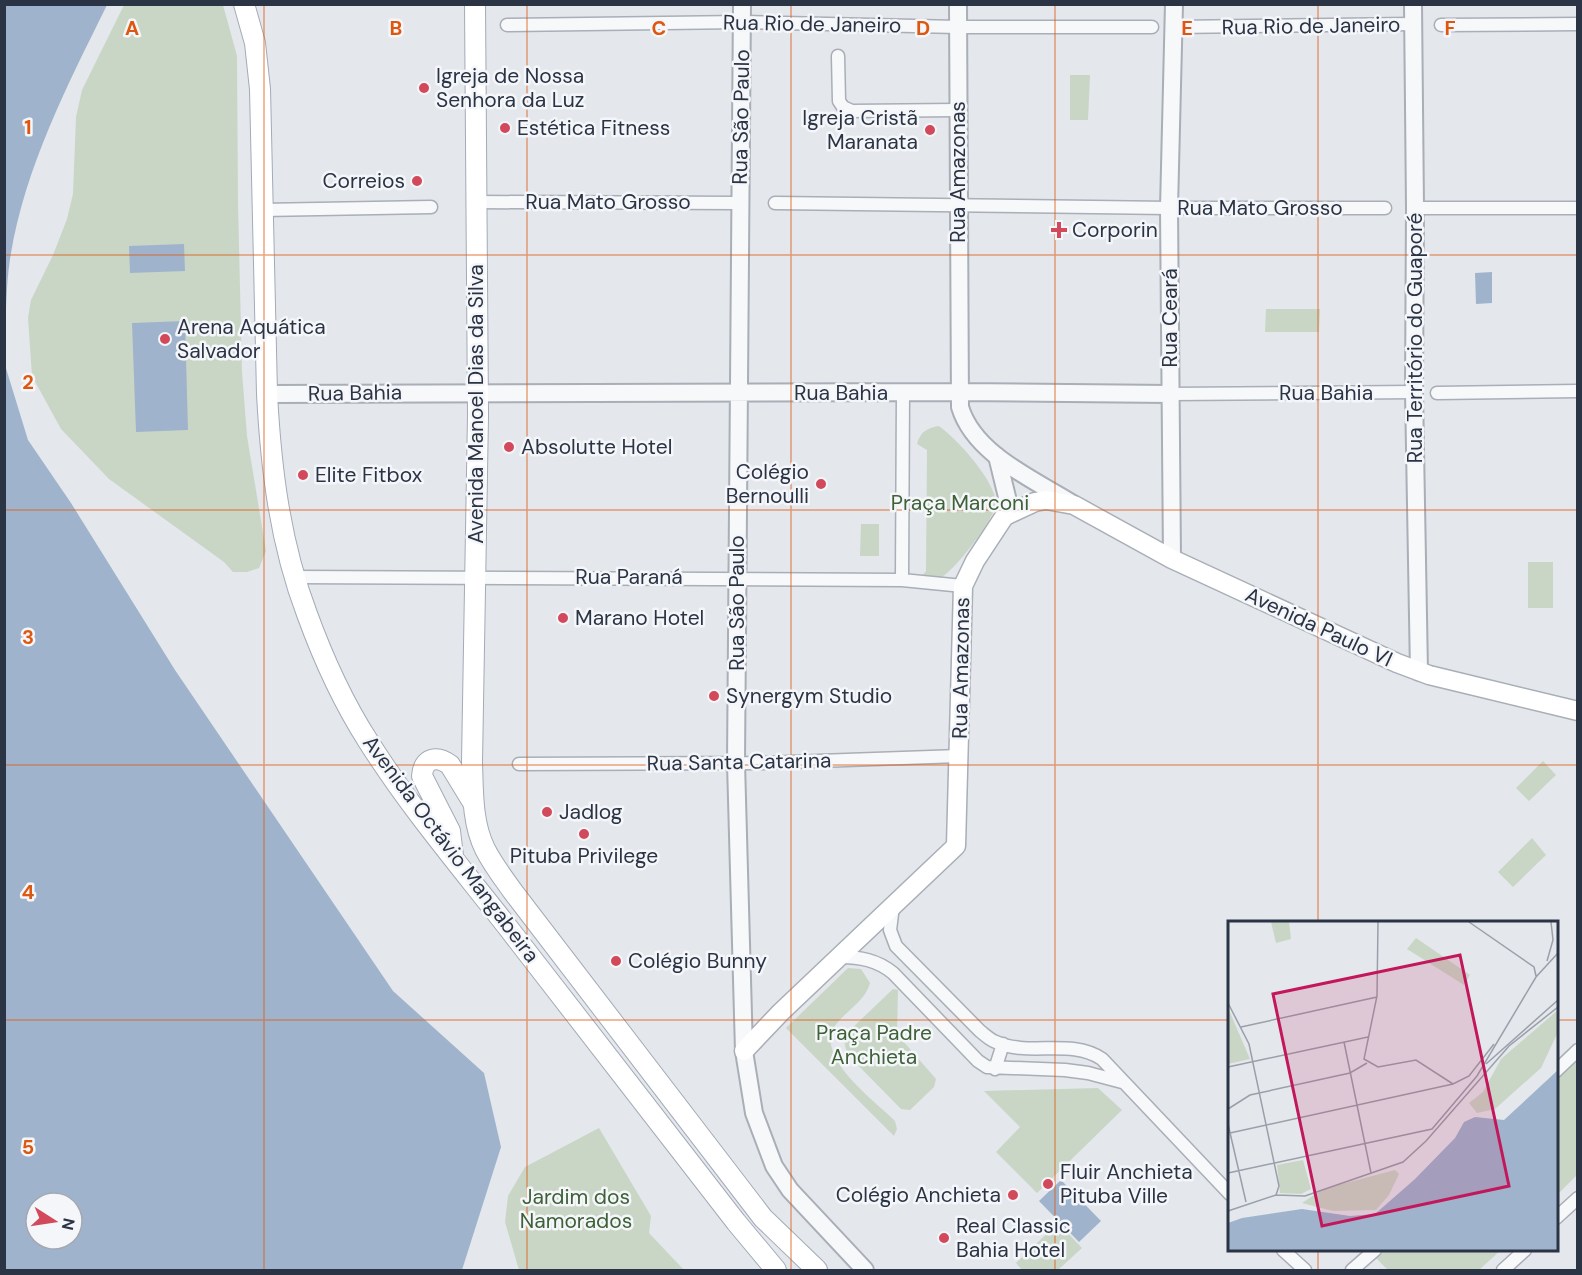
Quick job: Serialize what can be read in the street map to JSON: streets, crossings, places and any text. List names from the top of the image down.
{
  "streets": {
    "main road": [
      "Rua Amazonas",
      "Avenida Manoel Dias da Silva",
      "Avenida Paulo VI",
      "Avenida Octávio Mangabeira"
    ],
    "street": [
      "Rua Rio de Janeiro",
      "Rua São Paulo",
      "Rua Mato Grosso",
      "Rua Ceará",
      "Rua Território do Guaporé",
      "Rua Bahia",
      "Rua Paraná",
      "Rua Santa Catarina"
    ]
  },
  "crossings": [
    ["Rua Rio de Janeiro", "Rua São Paulo"],
    ["Rua Rio de Janeiro", "Rua Amazonas"],
    ["Rua Rio de Janeiro", "Rua Ceará"],
    ["Rua Rio de Janeiro", "Rua Território do Guaporé"],
    ["Rua São Paulo", "Rua Amazonas"],
    ["Rua São Paulo", "Rua Mato Grosso"],
    ["Rua São Paulo", "Rua Bahia"],
    ["Rua São Paulo", "Rua Paraná"],
    ["Rua São Paulo", "Rua Santa Catarina"],
    ["Rua Amazonas", "Rua Mato Grosso"],
    ["Rua Amazonas", "Rua Bahia"],
    ["Rua Amazonas", "Rua Paraná"],
    ["Rua Amazonas", "Avenida Paulo VI"],
    ["Rua Amazonas", "Rua Santa Catarina"],
    ["Rua Mato Grosso", "Rua Ceará"],
    ["Rua Mato Grosso", "Avenida Manoel Dias da Silva"],
    ["Rua Ceará", "Rua Bahia"],
    ["Rua Ceará", "Avenida Paulo VI"],
    ["Rua Território do Guaporé", "Rua Bahia"],
    ["Rua Território do Guaporé", "Avenida Paulo VI"],
    ["Rua Bahia", "Avenida Manoel Dias da Silva"],
    ["Rua Bahia", "Avenida Octávio Mangabeira"],
    ["Avenida Manoel Dias da Silva", "Rua Paraná"],
    ["Avenida Manoel Dias da Silva", "Avenida Octávio Mangabeira"],
    ["Rua Paraná", "Avenida Octávio Mangabeira"]
  ],
  "parks": ["Praça Marconi", "Praça Padre Anchieta", "Jardim dos Namorados"],
  "places": {
    "other": [
      "Igreja de Nossa Senhora da Luz",
      "Estética Fitness",
      "Igreja Cristã Maranata",
      "Correios",
      "Arena Aquática Salvador",
      "Absolutte Hotel",
      "Elite Fitbox",
      "Colégio Bernoulli",
      "Marano Hotel",
      "Synergym Studio",
      "Jadlog",
      "Pituba Privilege",
      "Colégio Bunny",
      "Fluir Anchieta Pituba Ville",
      "Colégio Anchieta",
      "Real Classic Bahia Hotel"
    ],
    "health": ["Corporin"]
  },
  "north": "right",
  "grid": {
    "columns": [
      "A",
      "B",
      "C",
      "D",
      "E",
      "F"
    ],
    "rows": [
      "1",
      "2",
      "3",
      "4",
      "5"
    ]
  }
}
